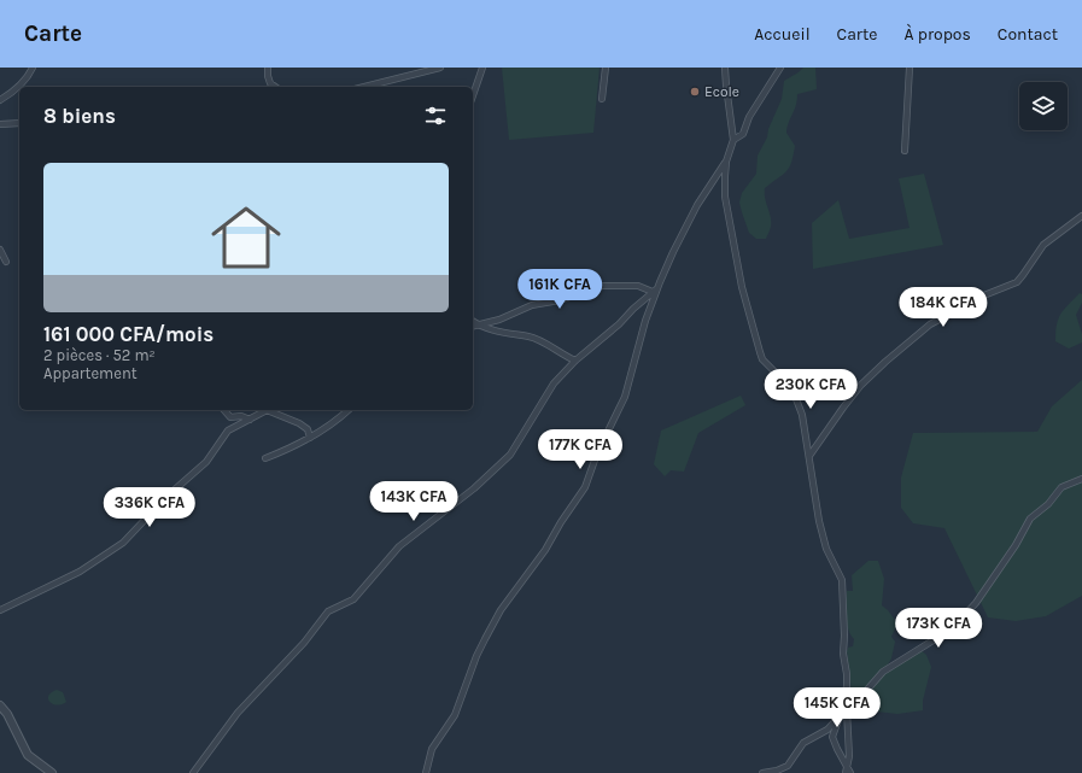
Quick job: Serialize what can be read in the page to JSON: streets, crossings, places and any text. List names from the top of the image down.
{
  "places": ["Ecole"],
  "page": {
    "header": "Carte",
    "nav": [
      "Accueil",
      "Carte",
      "À propos",
      "Contact"
    ],
    "heading": "8 biens",
    "list": [
      {
        "name": "161 000 CFA/mois",
        "note": "2 pièces · 52 m² · Appartement"
      }
    ],
    "price": [
      "161K CFA",
      "184K CFA",
      "230K CFA",
      "177K CFA",
      "143K CFA",
      "336K CFA",
      "173K CFA",
      "145K CFA"
    ]
  }
}
